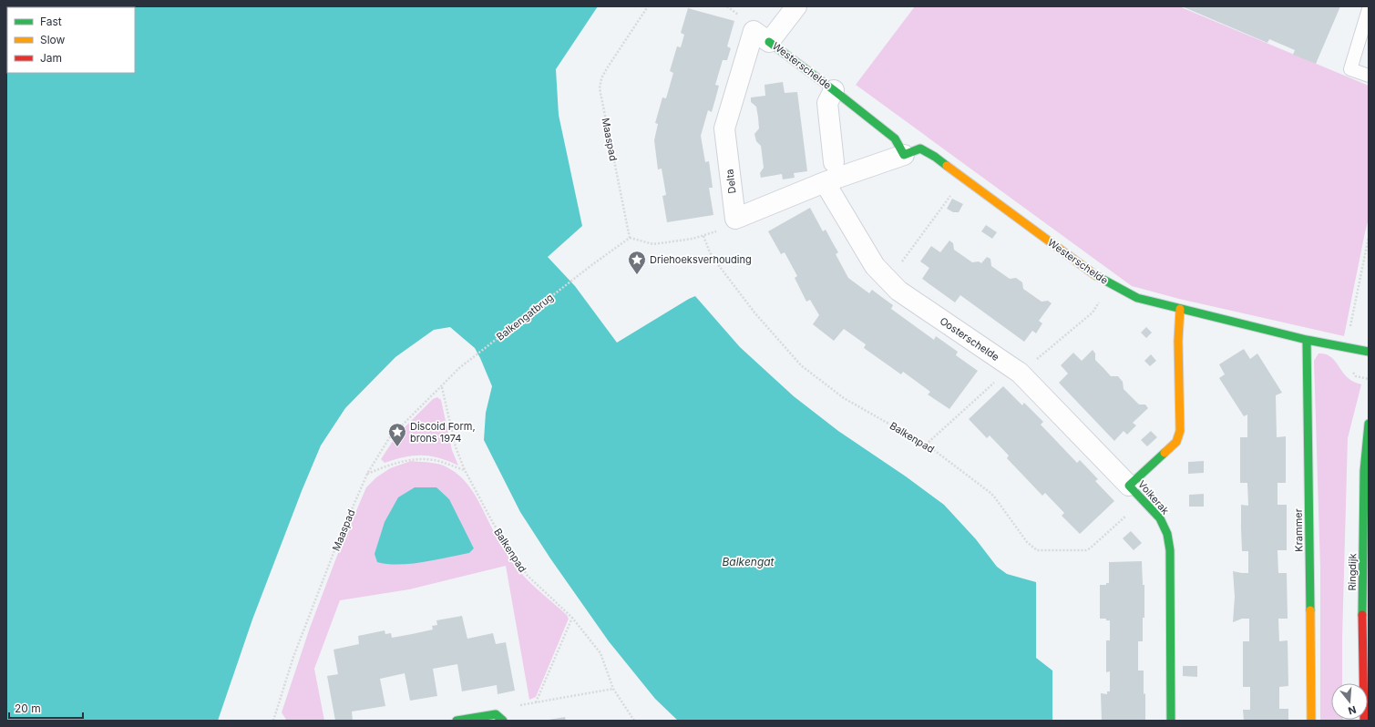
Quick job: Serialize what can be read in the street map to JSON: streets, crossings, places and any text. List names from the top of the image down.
{
  "streets": {
    "street": [
      "Westerschelde",
      "Delta",
      "Oosterschelde",
      "Volkerak",
      "Krammer",
      "Ringdijk"
    ],
    "path": ["Maaspad", "Balkengatbrug", "Balkenpad"]
  },
  "crossings": [
    ["Westerschelde", "Delta"],
    ["Westerschelde", "Volkerak"],
    ["Westerschelde", "Krammer"],
    ["Maaspad", "Balkengatbrug"],
    ["Maaspad", "Balkenpad"],
    ["Oosterschelde", "Volkerak"],
    ["Balkenpad", "Volkerak"]
  ],
  "water": ["Balkengat"],
  "places": {
    "place": ["Driehoeksverhouding", "Discoid Form, brons 1974"]
  },
  "legend": ["Fast", "Slow", "Jam"],
  "scale_bar": "20 m",
  "north": "bottom"
}
